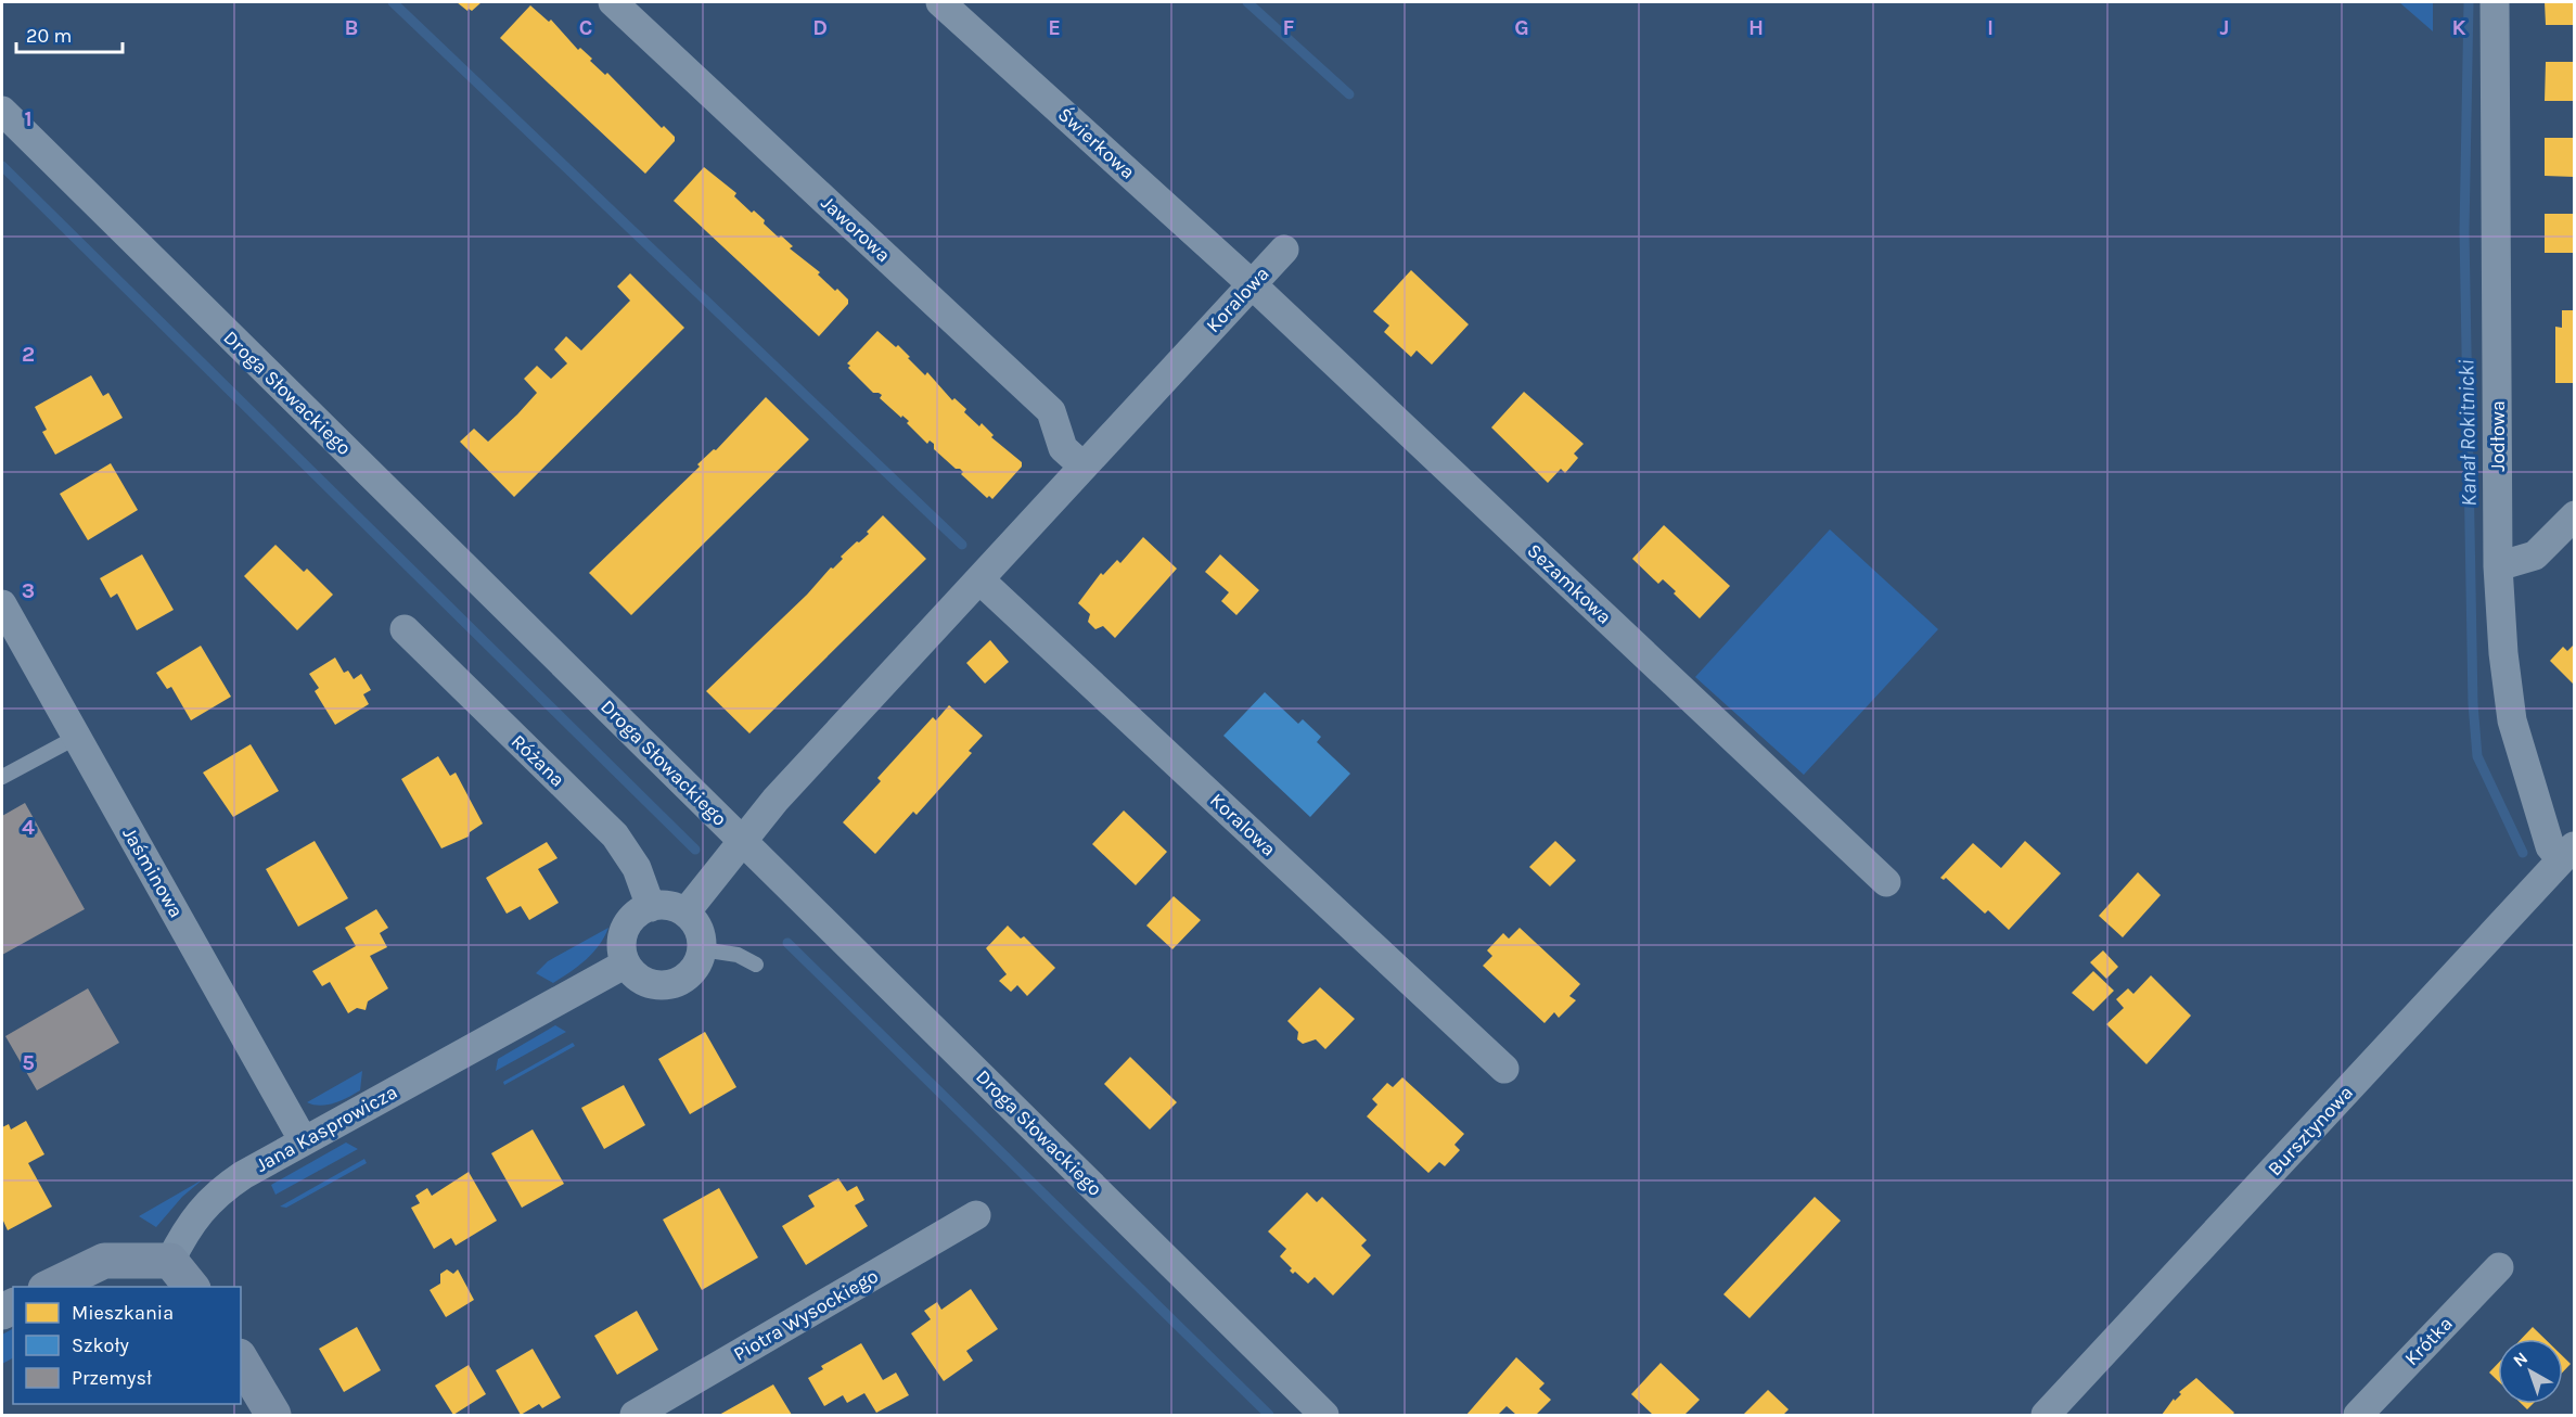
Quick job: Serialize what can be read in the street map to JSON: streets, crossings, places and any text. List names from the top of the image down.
{
  "streets": {
    "street": [
      "Świerkowa",
      "Jaworowa",
      "Koralowa",
      "Droga Słowackiego",
      "Jodłowa",
      "Sezamkowa",
      "Różana",
      "Jaśminowa",
      "Jana Kasprowicza",
      "Bursztynowa",
      "Piotra Wysockiego",
      "Krótka"
    ]
  },
  "crossings": [
    ["Świerkowa", "Koralowa"],
    ["Świerkowa", "Sezamkowa"],
    ["Jaworowa", "Koralowa"],
    ["Koralowa", "Droga Słowackiego"],
    ["Koralowa", "Sezamkowa"],
    ["Jodłowa", "Bursztynowa"],
    ["Różana", "Jana Kasprowicza"],
    ["Jaśminowa", "Jana Kasprowicza"]
  ],
  "water": ["Kanał Rokitnicki"],
  "legend": ["Mieszkania", "Szkoły", "Przemysł"],
  "scale_bar": "20 m",
  "north": "top left",
  "grid": {
    "columns": [
      "B",
      "C",
      "D",
      "E",
      "F",
      "G",
      "H",
      "I",
      "J",
      "K"
    ],
    "rows": [
      "1",
      "2",
      "3",
      "4",
      "5"
    ]
  }
}
